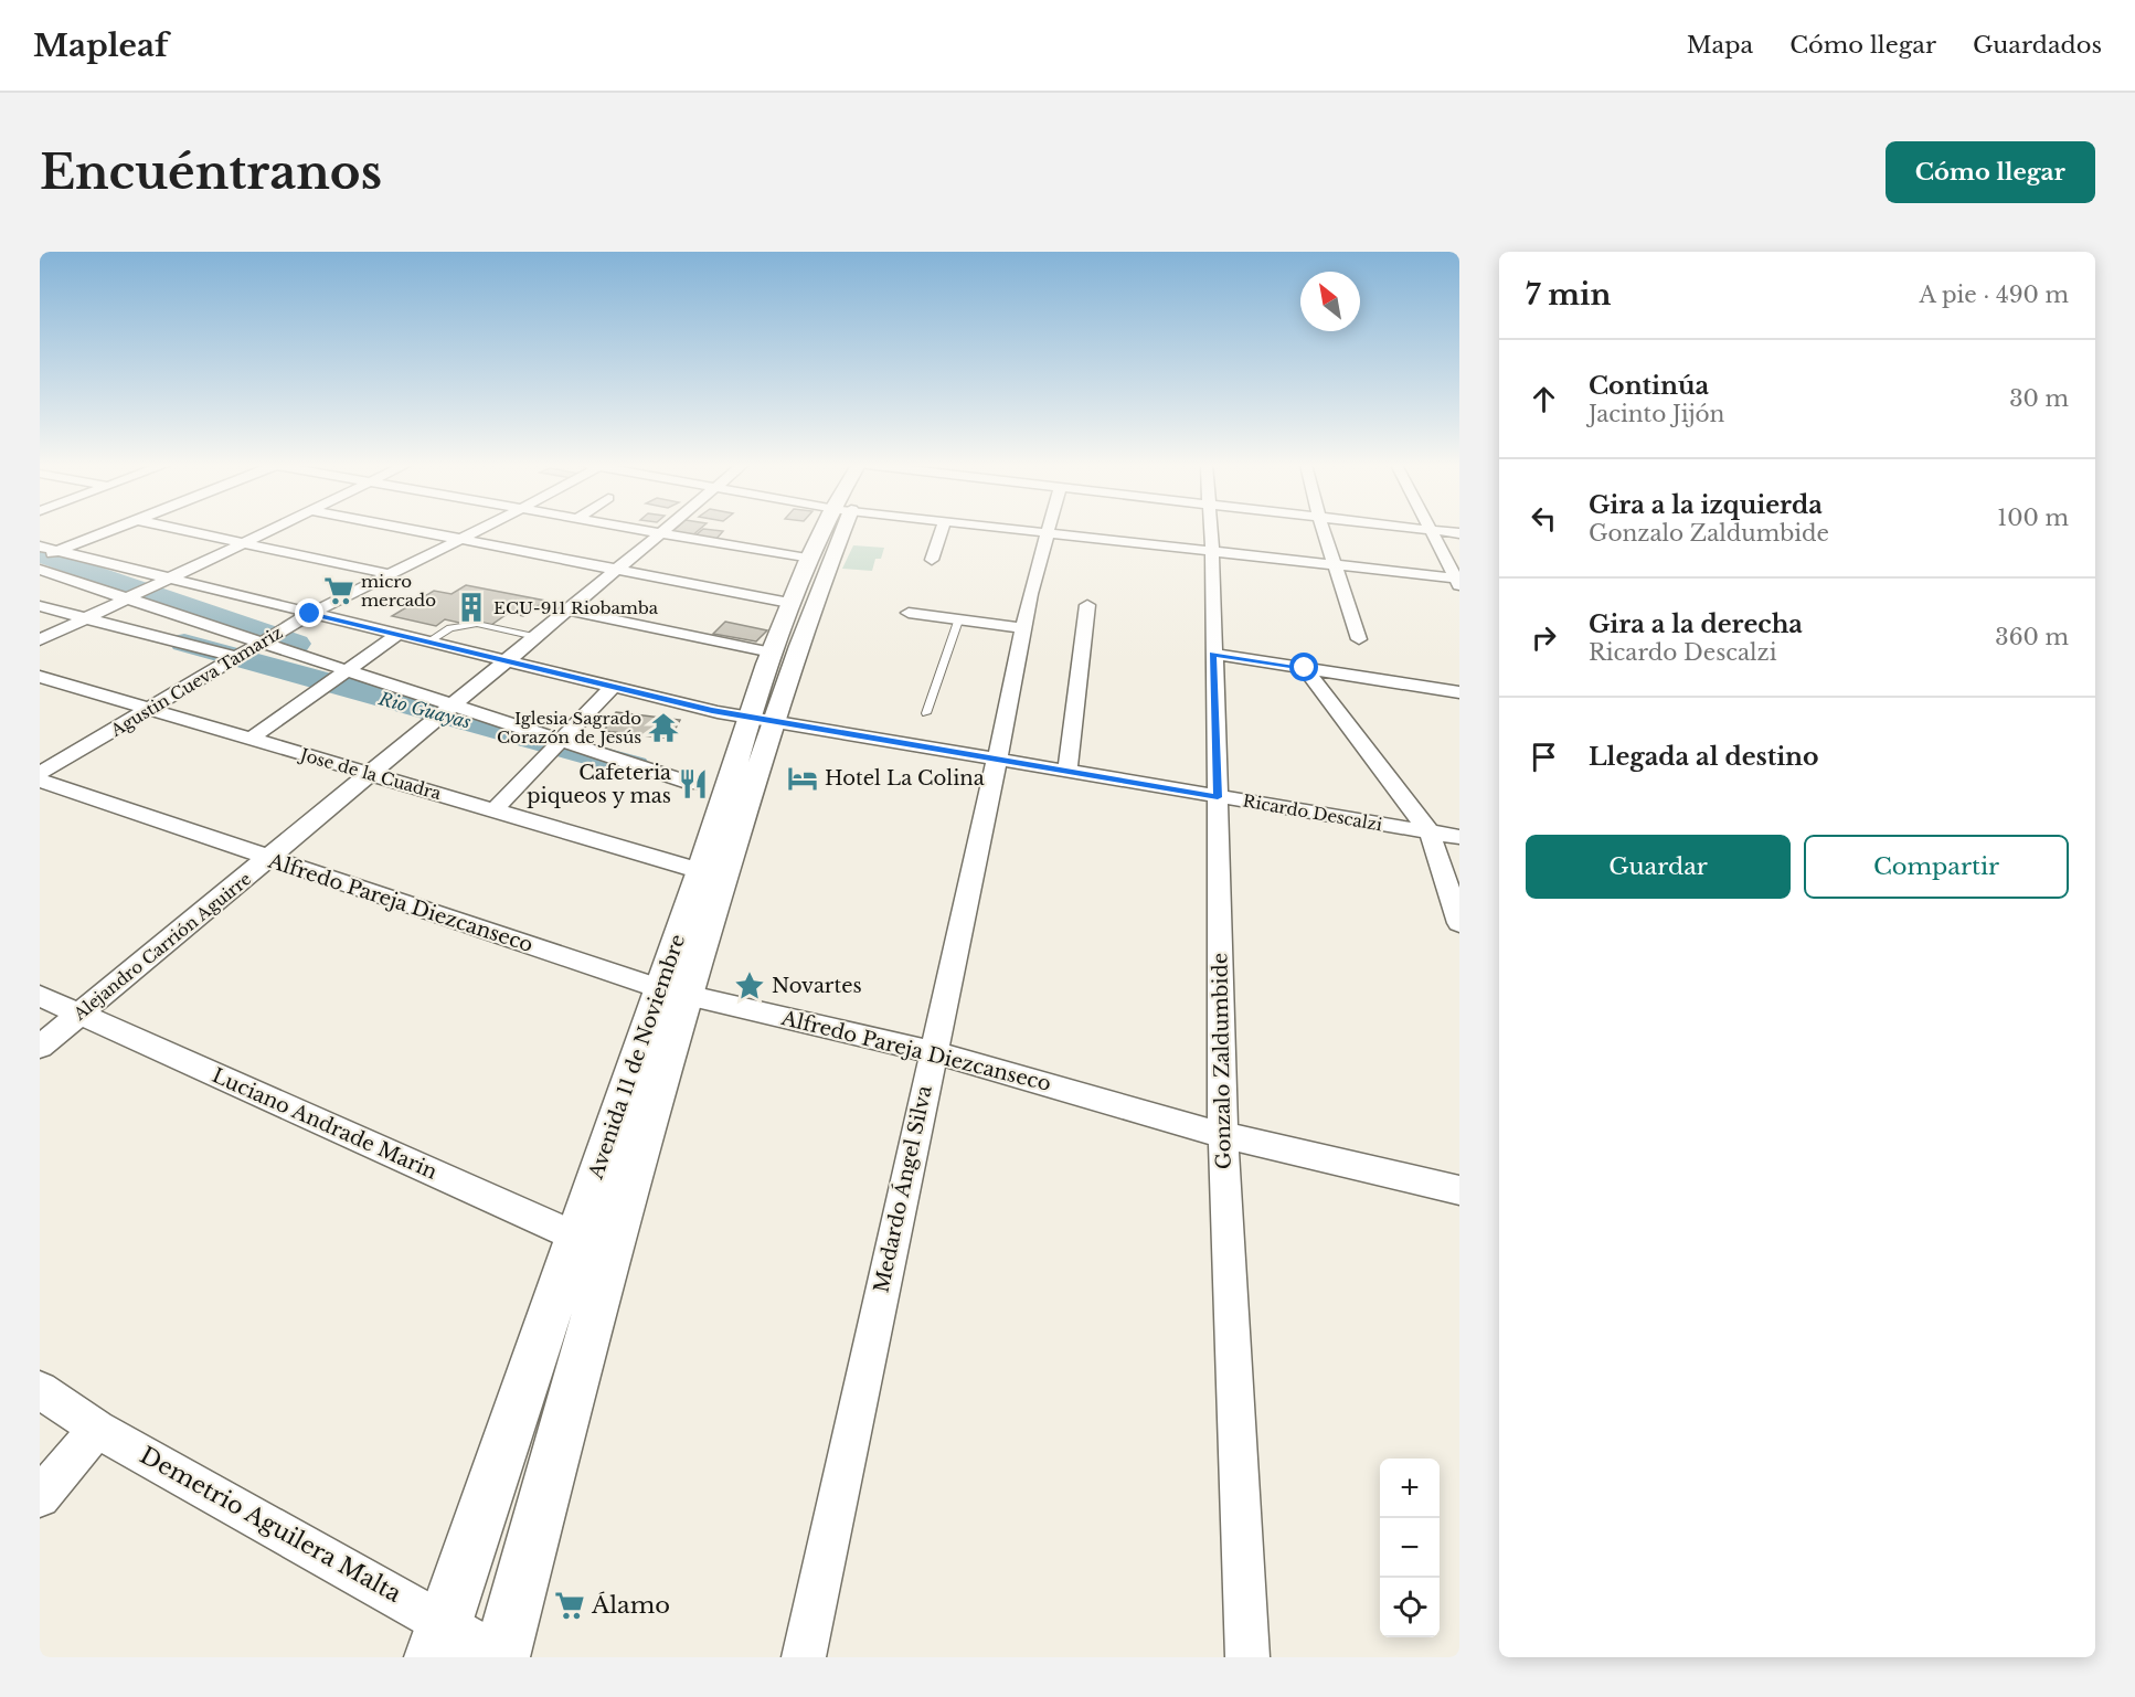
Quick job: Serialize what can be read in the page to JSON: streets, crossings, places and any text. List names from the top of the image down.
{
  "streets": {
    "street": [
      "Agustin Cueva Tamariz",
      "Jose de la Cuadra",
      "Ricardo Descalzi",
      "Alfredo Pareja Diezcanseco",
      "Alejandro Carrión Aguirre",
      "Avenida 11 de Noviembre",
      "Gonzalo Zaldumbide",
      "Luciano Andrade Marin",
      "Medardo Ángel Silva",
      "Demetrio Aguilera Malta"
    ]
  },
  "crossings": [
    ["Agustin Cueva Tamariz", "Jose de la Cuadra"],
    ["Agustin Cueva Tamariz", "Ricardo Descalzi"],
    ["Jose de la Cuadra", "Alejandro Carrión Aguirre"],
    ["Jose de la Cuadra", "Avenida 11 de Noviembre"],
    ["Ricardo Descalzi", "Alejandro Carrión Aguirre"],
    ["Ricardo Descalzi", "Avenida 11 de Noviembre"],
    ["Ricardo Descalzi", "Gonzalo Zaldumbide"],
    ["Ricardo Descalzi", "Medardo Ángel Silva"],
    ["Alfredo Pareja Diezcanseco", "Alejandro Carrión Aguirre"],
    ["Alfredo Pareja Diezcanseco", "Avenida 11 de Noviembre"],
    ["Alfredo Pareja Diezcanseco", "Gonzalo Zaldumbide"],
    ["Alfredo Pareja Diezcanseco", "Medardo Ángel Silva"],
    ["Alejandro Carrión Aguirre", "Luciano Andrade Marin"],
    ["Avenida 11 de Noviembre", "Luciano Andrade Marin"],
    ["Avenida 11 de Noviembre", "Demetrio Aguilera Malta"]
  ],
  "water": ["Rio Guayas"],
  "places": {
    "supermarket": ["micro mercado", "Álamo"],
    "building": ["ECU-911 Riobamba"],
    "temple": ["Iglesia Sagrado Corazón de Jesús"],
    "hotel": ["Hotel La Colina"],
    "restaurant": ["Cafeteria piqueos y mas"],
    "place": ["Novartes"]
  },
  "north": "top left",
  "page": {
    "header": "Mapleaf",
    "nav": ["Mapa", "Cómo llegar", "Guardados"],
    "buttons": [
      "Cómo llegar",
      ["Guardar", "Compartir"]
    ],
    "title": "Encuéntranos",
    "heading": ["7 min", "A pie · 490 m"],
    "list": [
      ["Continúa", "Jacinto Jijón", "30 m"],
      ["Gira a la izquierda", "Gonzalo Zaldumbide", "100 m"],
      ["Gira a la derecha", "Ricardo Descalzi", "360 m"],
      "Llegada al destino"
    ],
    "map_buttons": ["+", "−"]
  }
}
